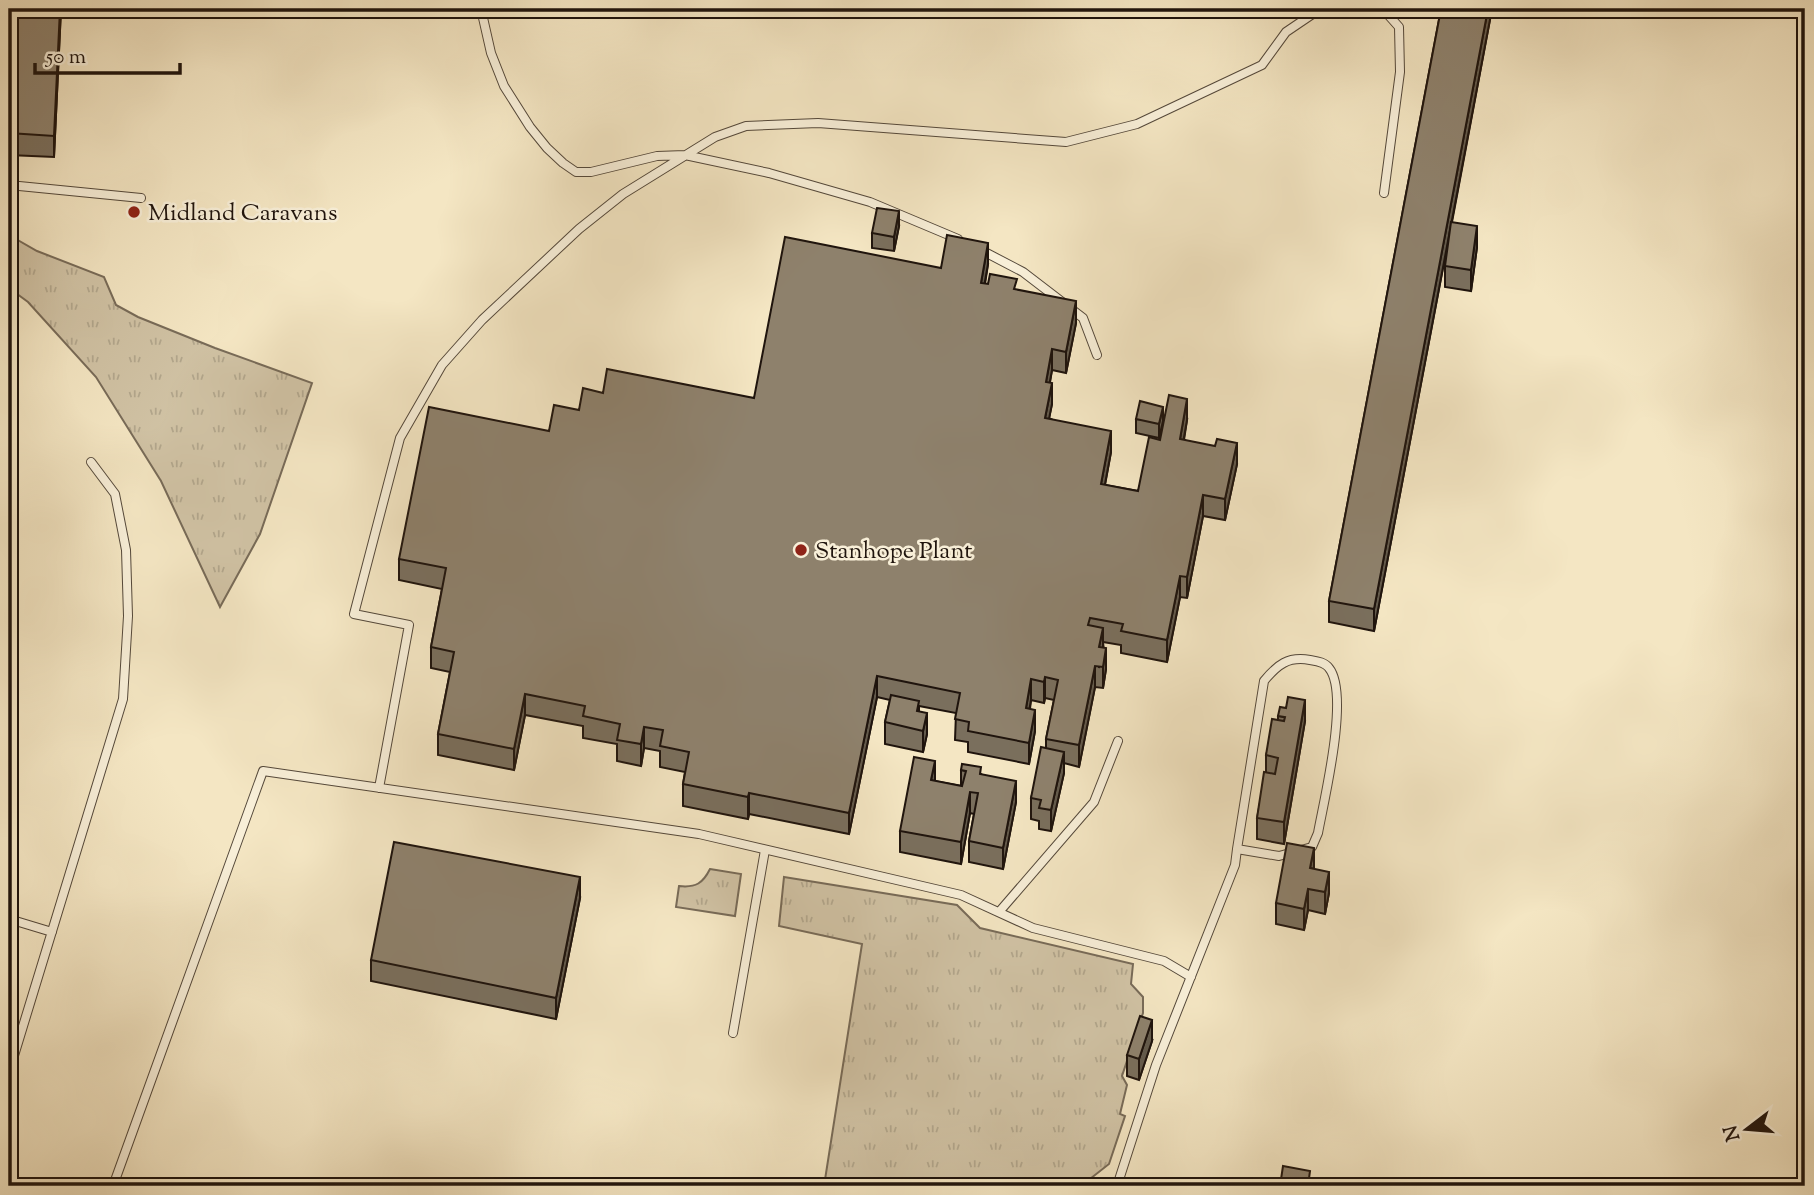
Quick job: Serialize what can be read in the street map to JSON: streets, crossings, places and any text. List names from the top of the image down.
{
  "places": ["Midland Caravans", "Stanhope Plant"],
  "scale_bar": "50 m",
  "north": "left"
}
